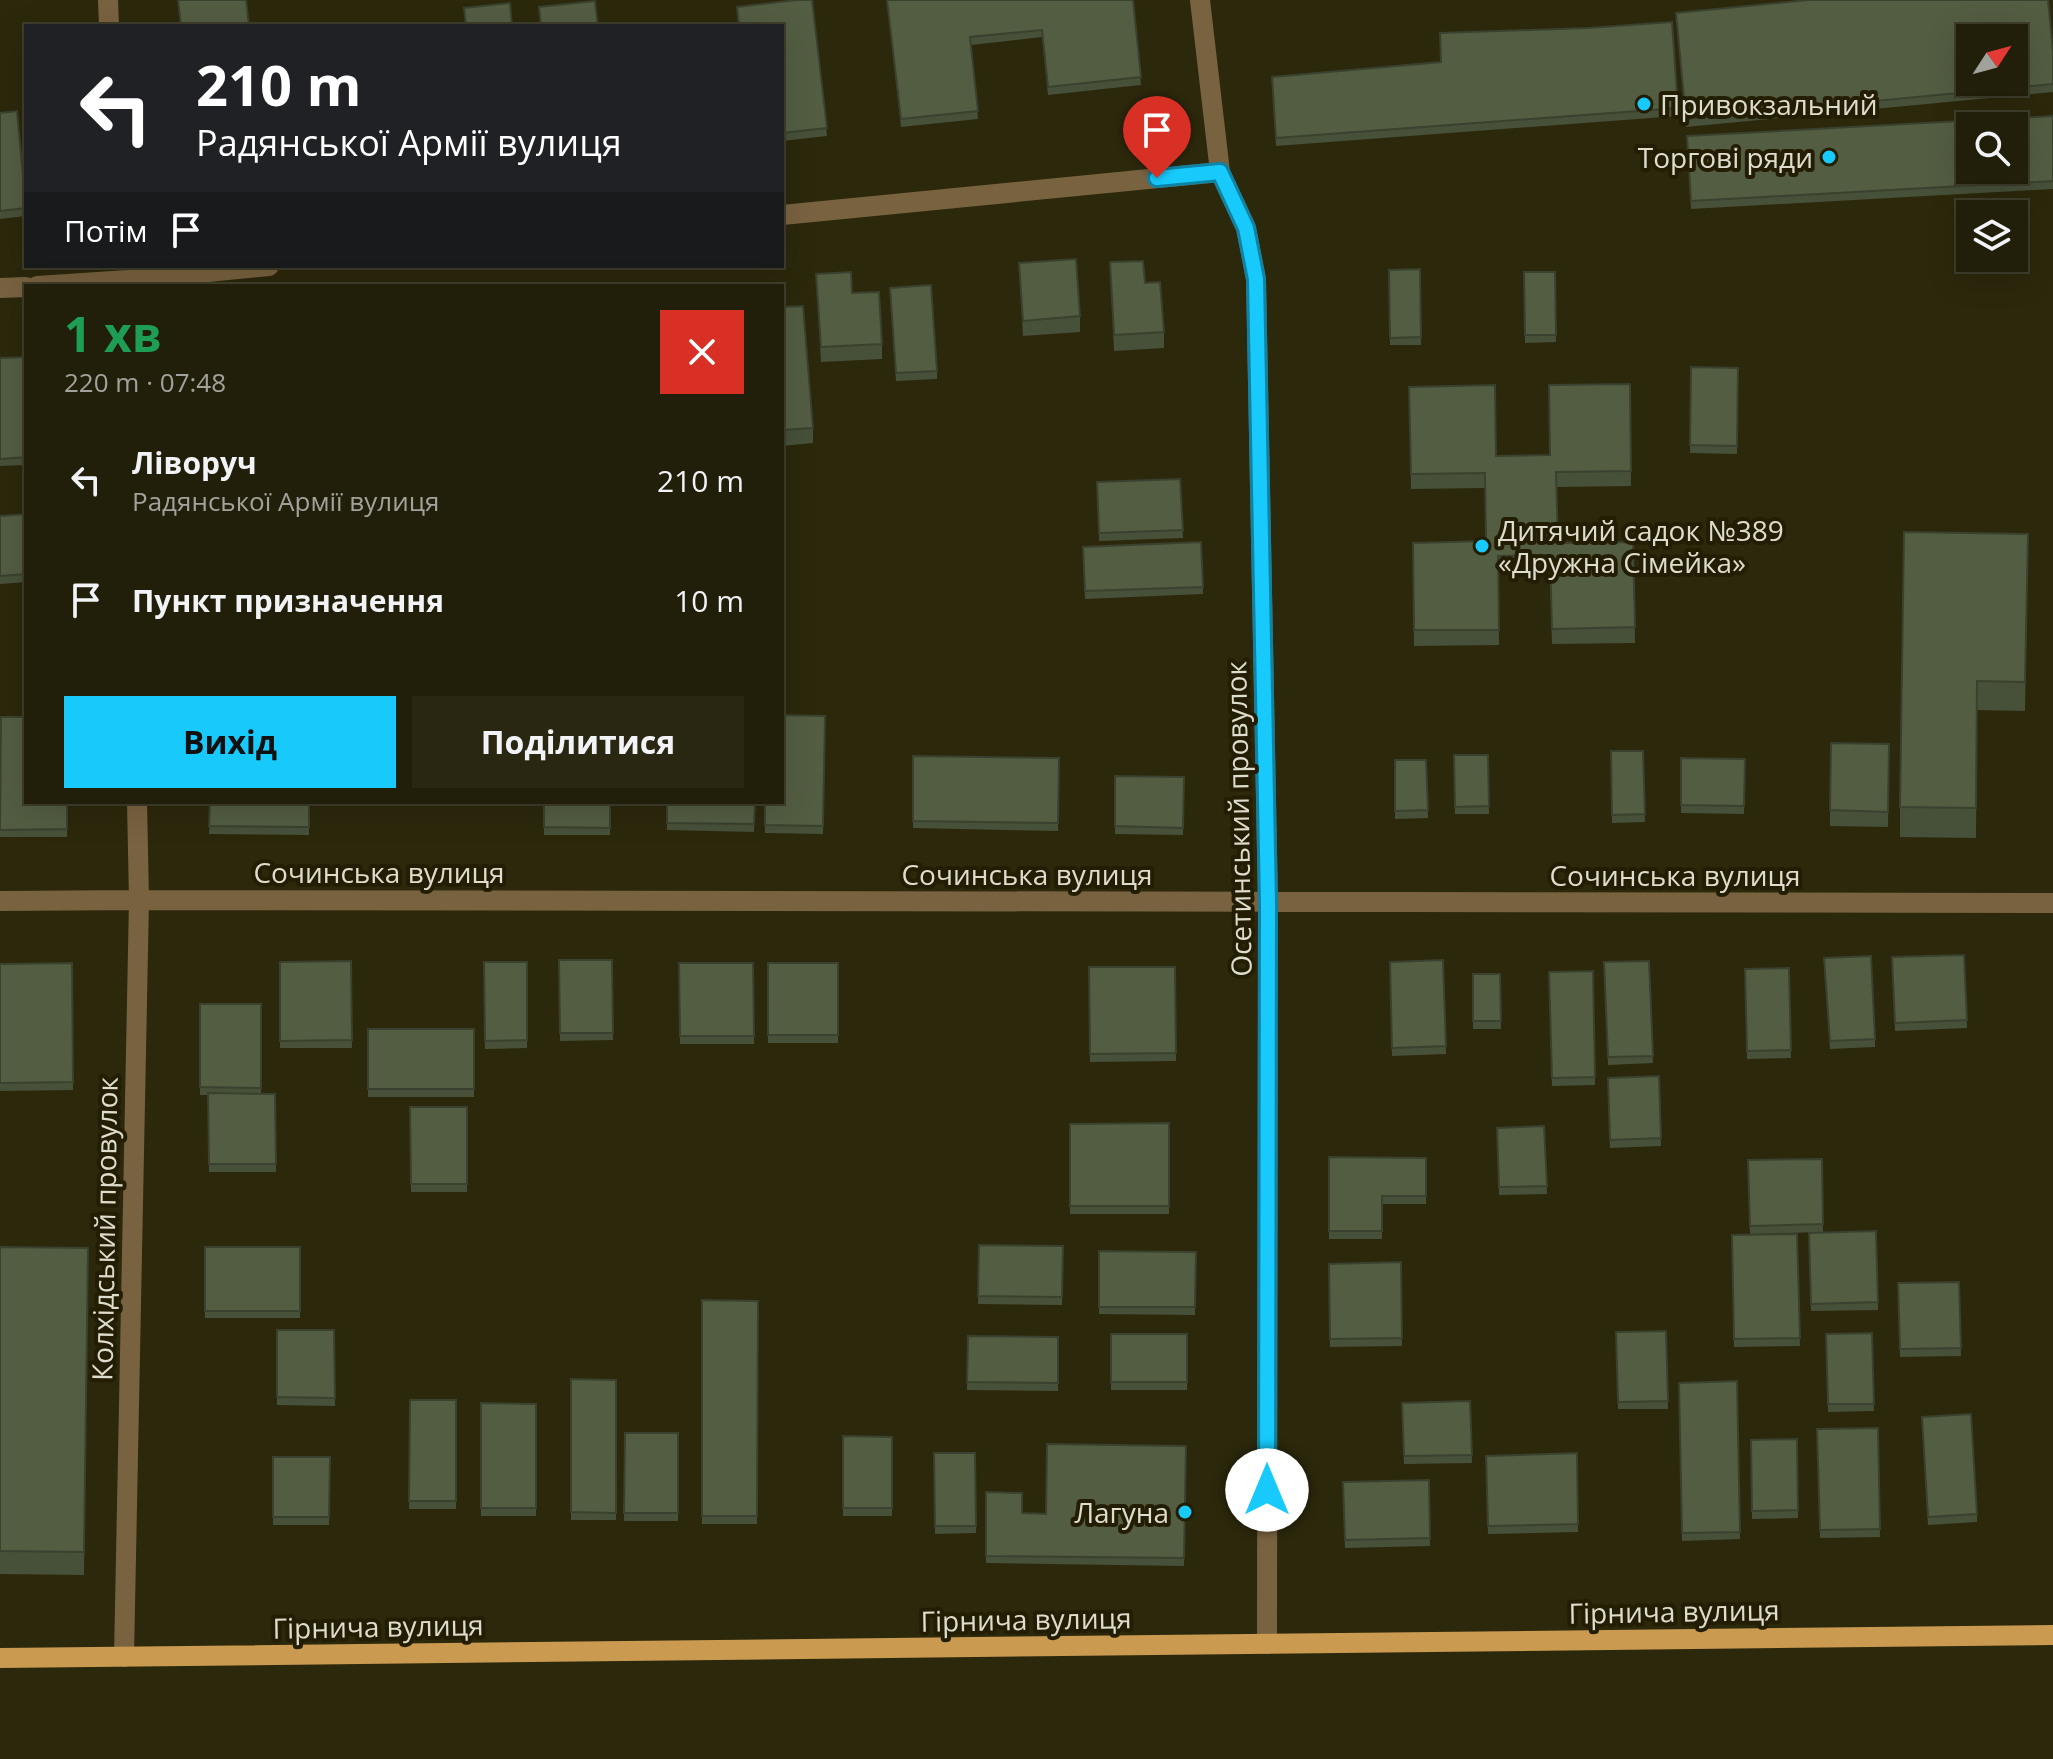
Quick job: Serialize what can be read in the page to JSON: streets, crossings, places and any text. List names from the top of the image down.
{
  "streets": {
    "main road": ["Гірнича вулиця"],
    "street": ["Осетинський провулок", "Сочинська вулиця", "Колхідський провулок"]
  },
  "crossings": [
    ["Осетинський провулок", "Сочинська вулиця"],
    ["Осетинський провулок", "Гірнича вулиця"],
    ["Сочинська вулиця", "Колхідський провулок"],
    ["Колхідський провулок", "Гірнича вулиця"]
  ],
  "places": [
    "Привокзальний",
    "Торгові ряди",
    "Дитячий садок №389 «Дружна Сімейка»",
    "Лагуна"
  ],
  "north": "top right",
  "page": {
    "turn": ["210 m", "Радянської Армії вулиця"],
    "then": "Потім",
    "heading": ["1 хв", "220 m · 07:48"],
    "list": [
      {
        "name": "Ліворуч",
        "note": "Радянської Армії вулиця",
        "value": "210 m"
      },
      {
        "name": "Пункт призначення",
        "value": "10 m"
      }
    ],
    "buttons": ["Вихід", "Поділитися"]
  }
}
